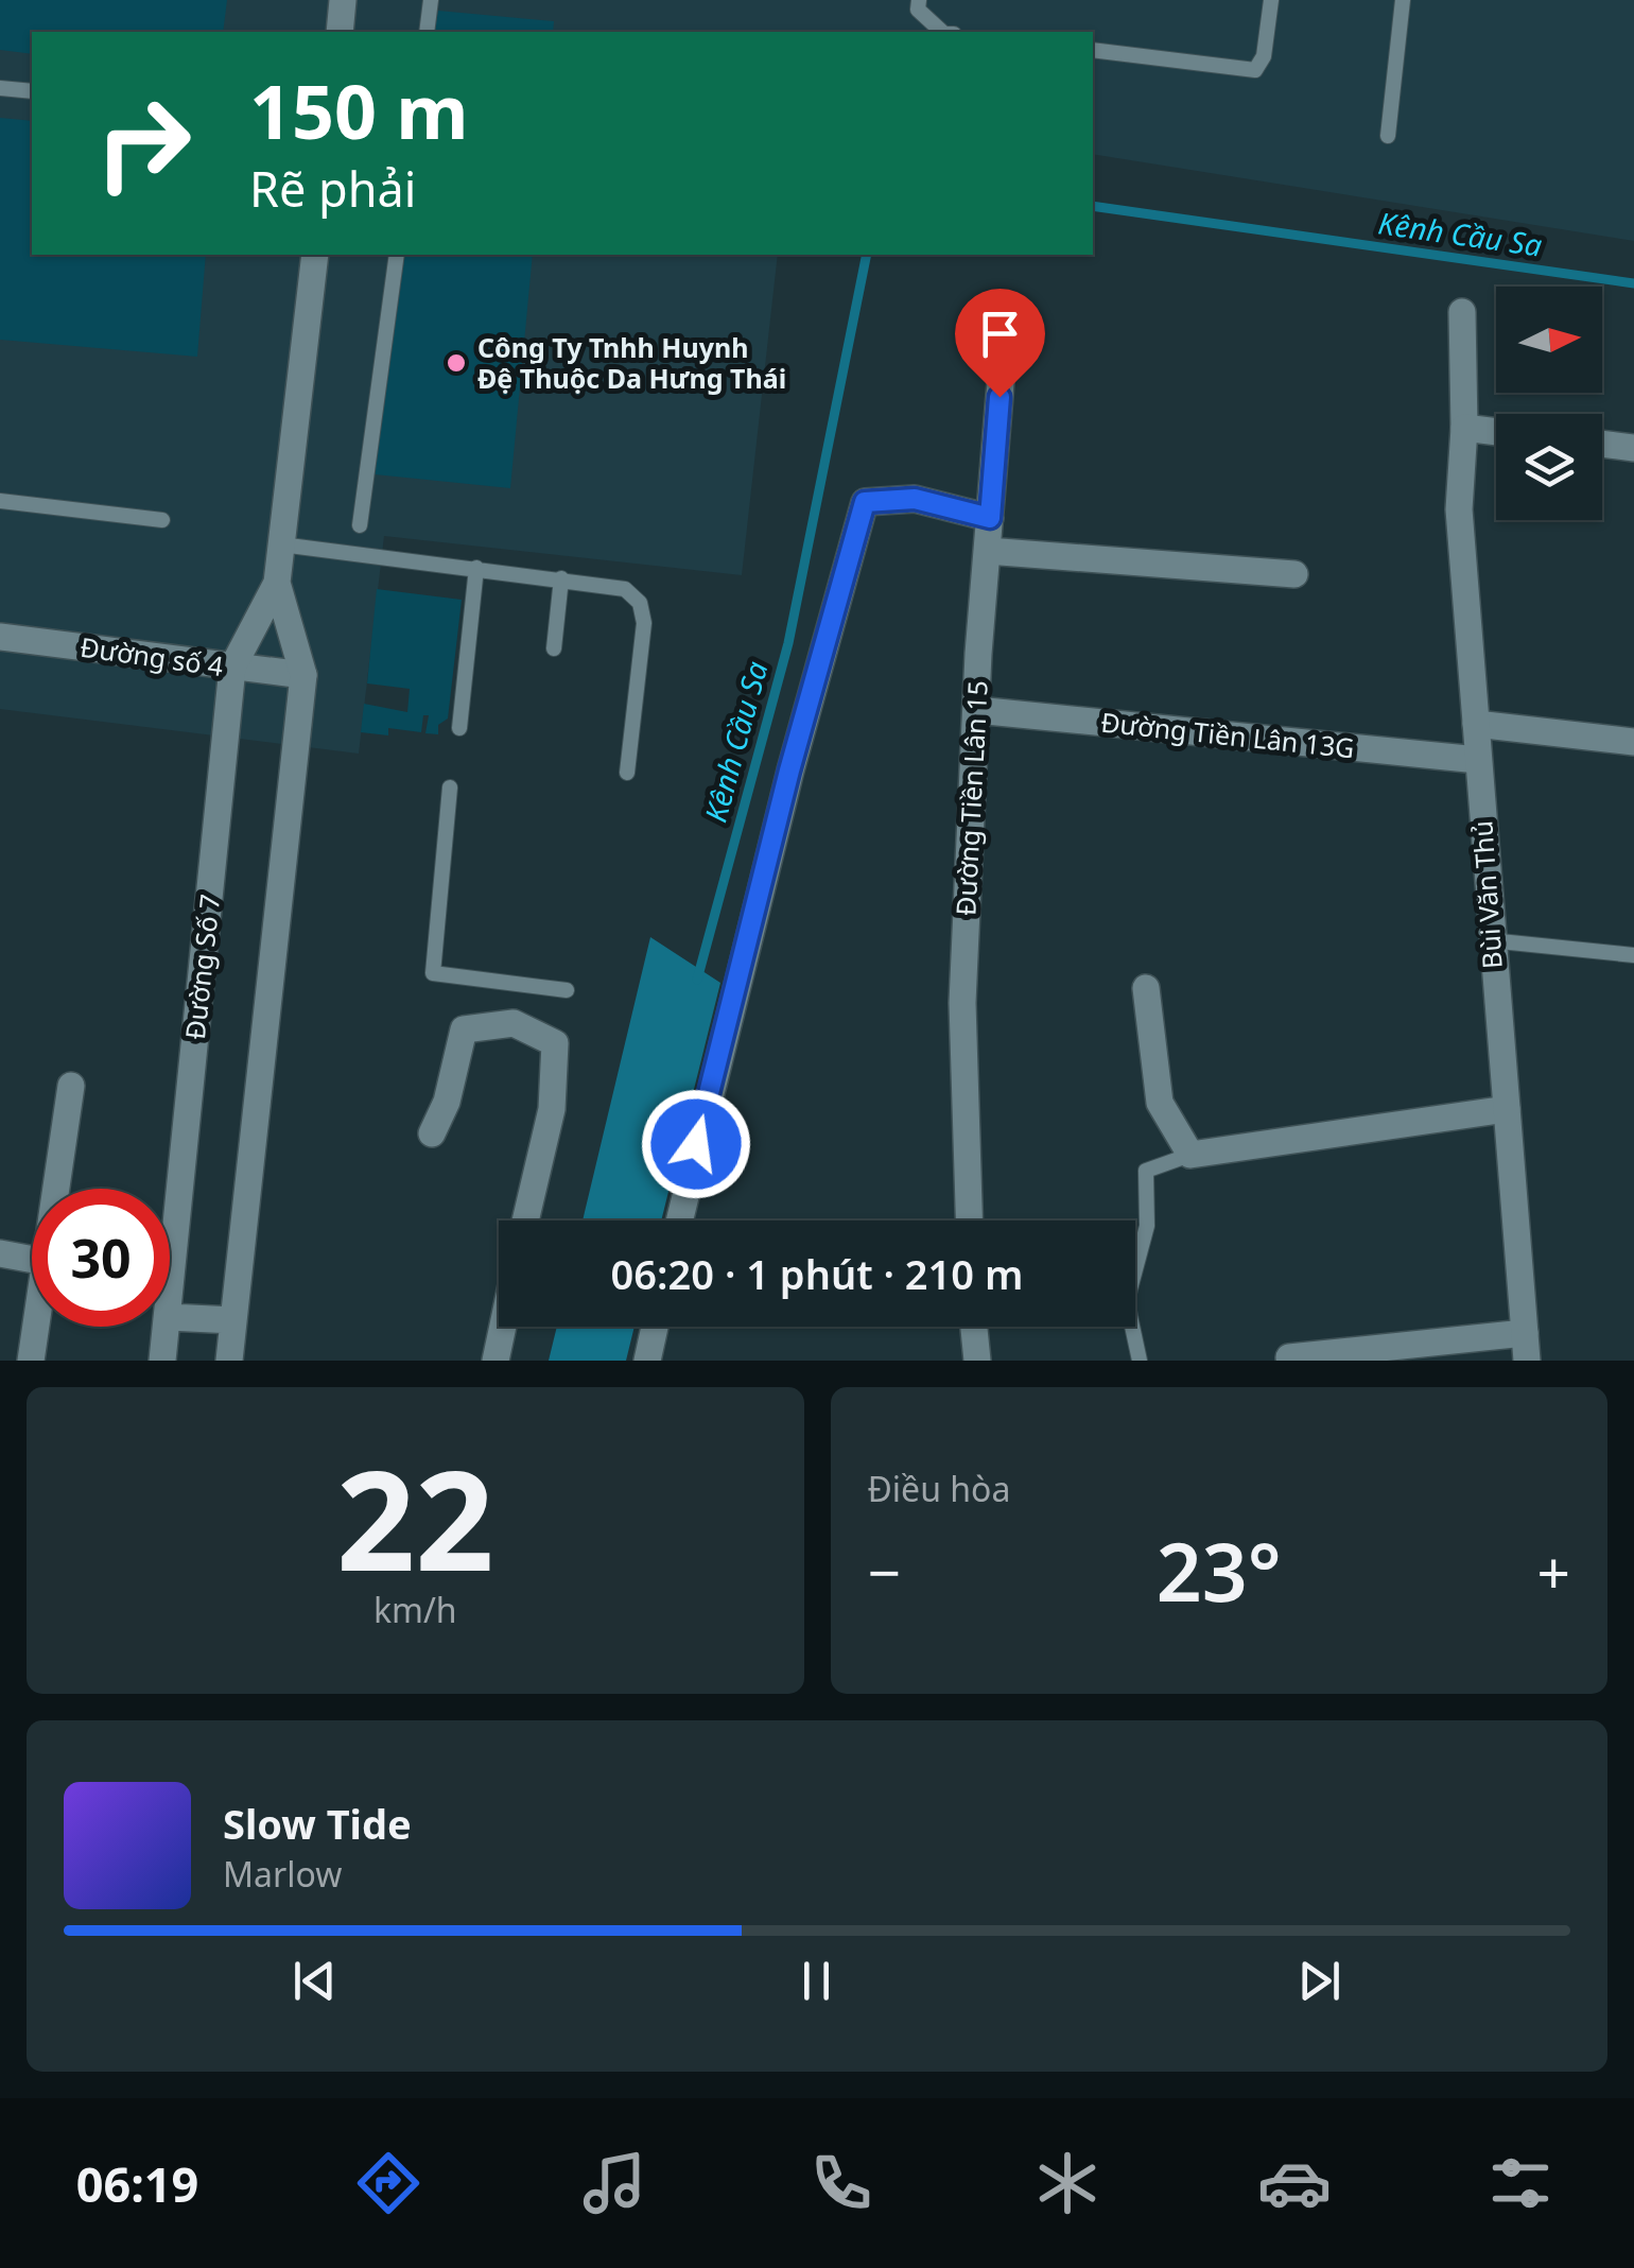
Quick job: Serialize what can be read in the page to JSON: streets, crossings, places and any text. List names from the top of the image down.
{
  "streets": {
    "street": [
      "Đường số 4",
      "Đường Tiền Lân 13G",
      "Đường Tiền Lân 15",
      "Bùi Văn Thủ",
      "Đường Số 7"
    ]
  },
  "crossings": [
    ["Đường số 4", "Đường Số 7"],
    ["Đường Tiền Lân 13G", "Đường Tiền Lân 15"],
    ["Đường Tiền Lân 13G", "Bùi Văn Thủ"]
  ],
  "water": ["Kênh Cầu Sa"],
  "places": ["Công Ty Tnhh Huynh Đệ Thuộc Da Hưng Thái"],
  "north": "right",
  "page": {
    "turn": ["150 m", "Rẽ phải"],
    "limit": "30",
    "trip": "06:20 · 1 phút · 210 m",
    "tile": [
      ["22", "km/h"],
      "Điều hòa"
    ],
    "heat": ["−", "23°", "+"],
    "song": ["Slow Tide", "Marlow"],
    "tabs": "06:19"
  }
}
